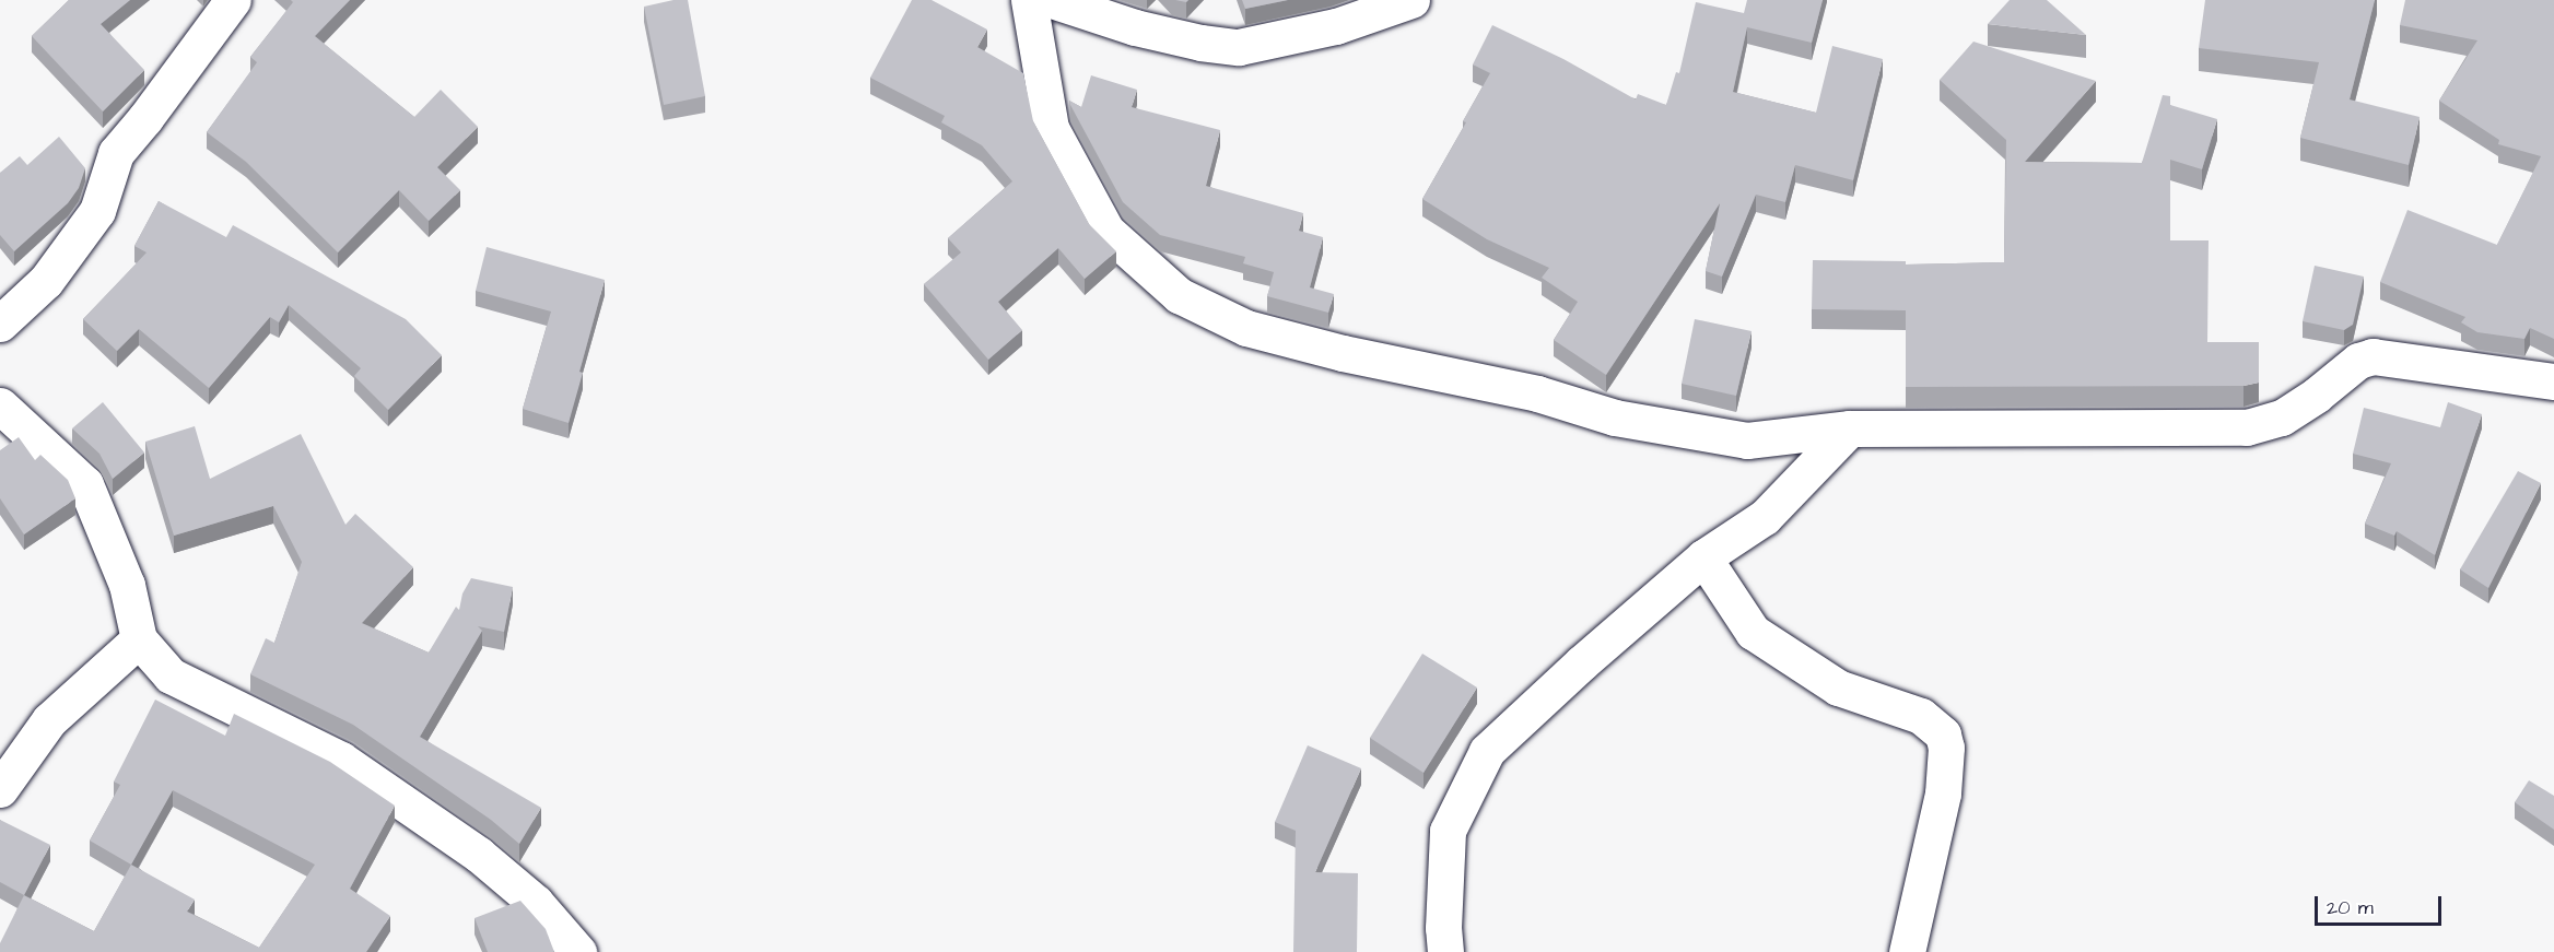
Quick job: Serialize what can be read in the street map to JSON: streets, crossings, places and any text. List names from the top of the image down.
{
  "scale_bar": "20 m"
}
